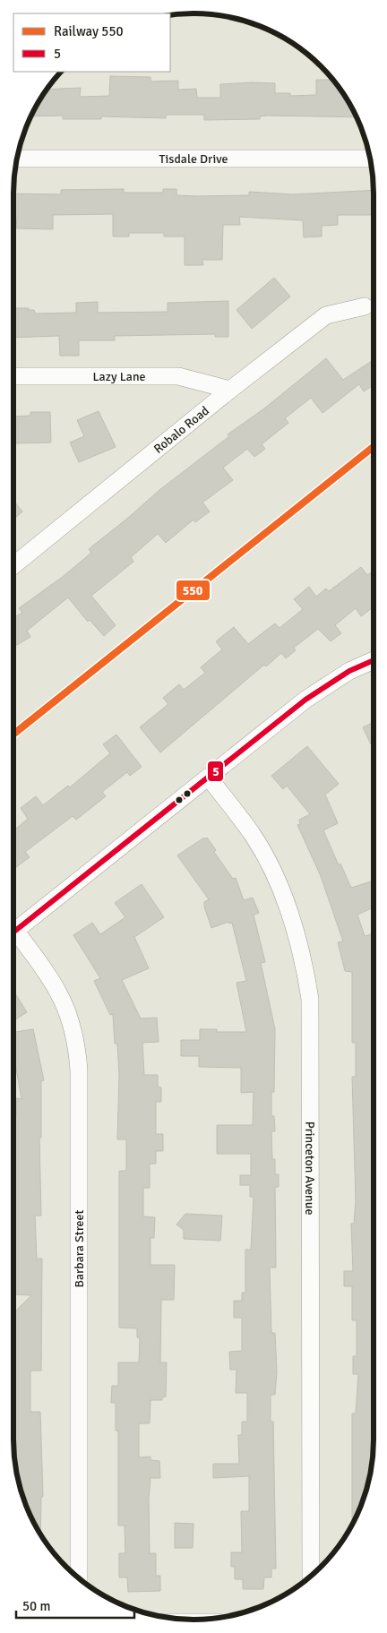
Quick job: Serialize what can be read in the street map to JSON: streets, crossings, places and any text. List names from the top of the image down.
{
  "streets": {
    "street": [
      "Tisdale Drive",
      "Lazy Lane",
      "Robalo Road",
      "Princeton Avenue",
      "Barbara Street"
    ]
  },
  "crossings": [
    ["Lazy Lane", "Robalo Road"]
  ],
  "lines": ["rail line 550", "transit line 5"],
  "legend": ["Railway 550", "5"],
  "scale_bar": "50 m"
}
